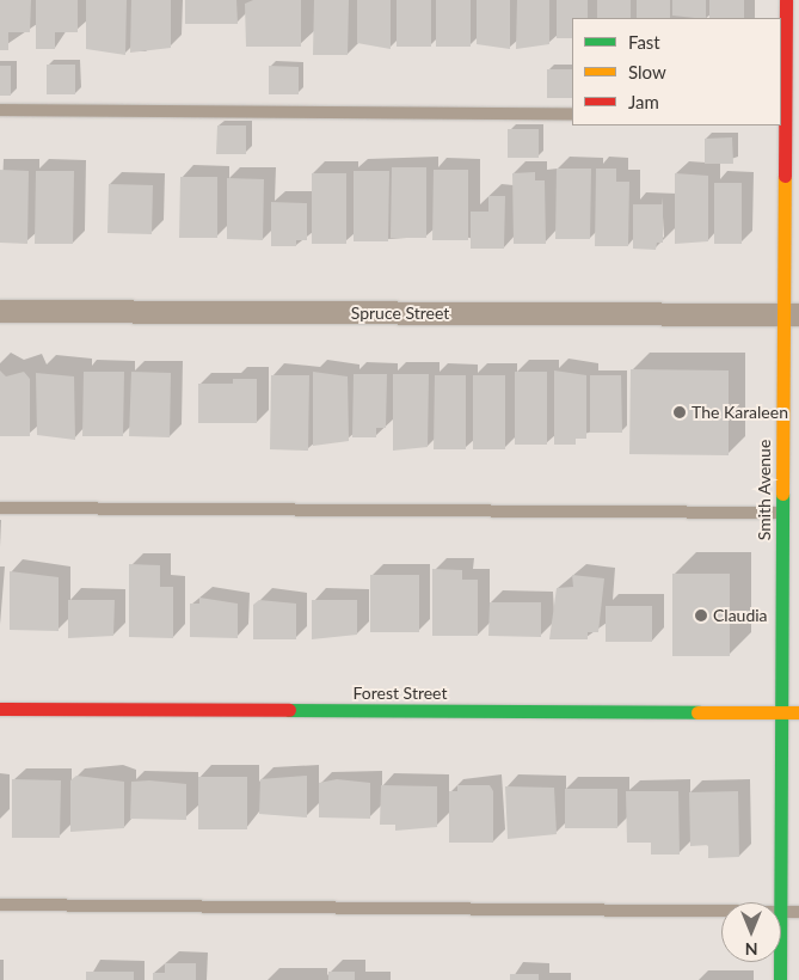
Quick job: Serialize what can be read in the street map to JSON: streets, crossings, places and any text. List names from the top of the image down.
{
  "streets": {
    "street": ["Spruce Street", "Smith Avenue", "Forest Street"]
  },
  "crossings": [
    ["Spruce Street", "Smith Avenue"],
    ["Smith Avenue", "Forest Street"]
  ],
  "places": ["The Karaleen", "Claudia"],
  "legend": ["Fast", "Slow", "Jam"],
  "north": "bottom"
}
